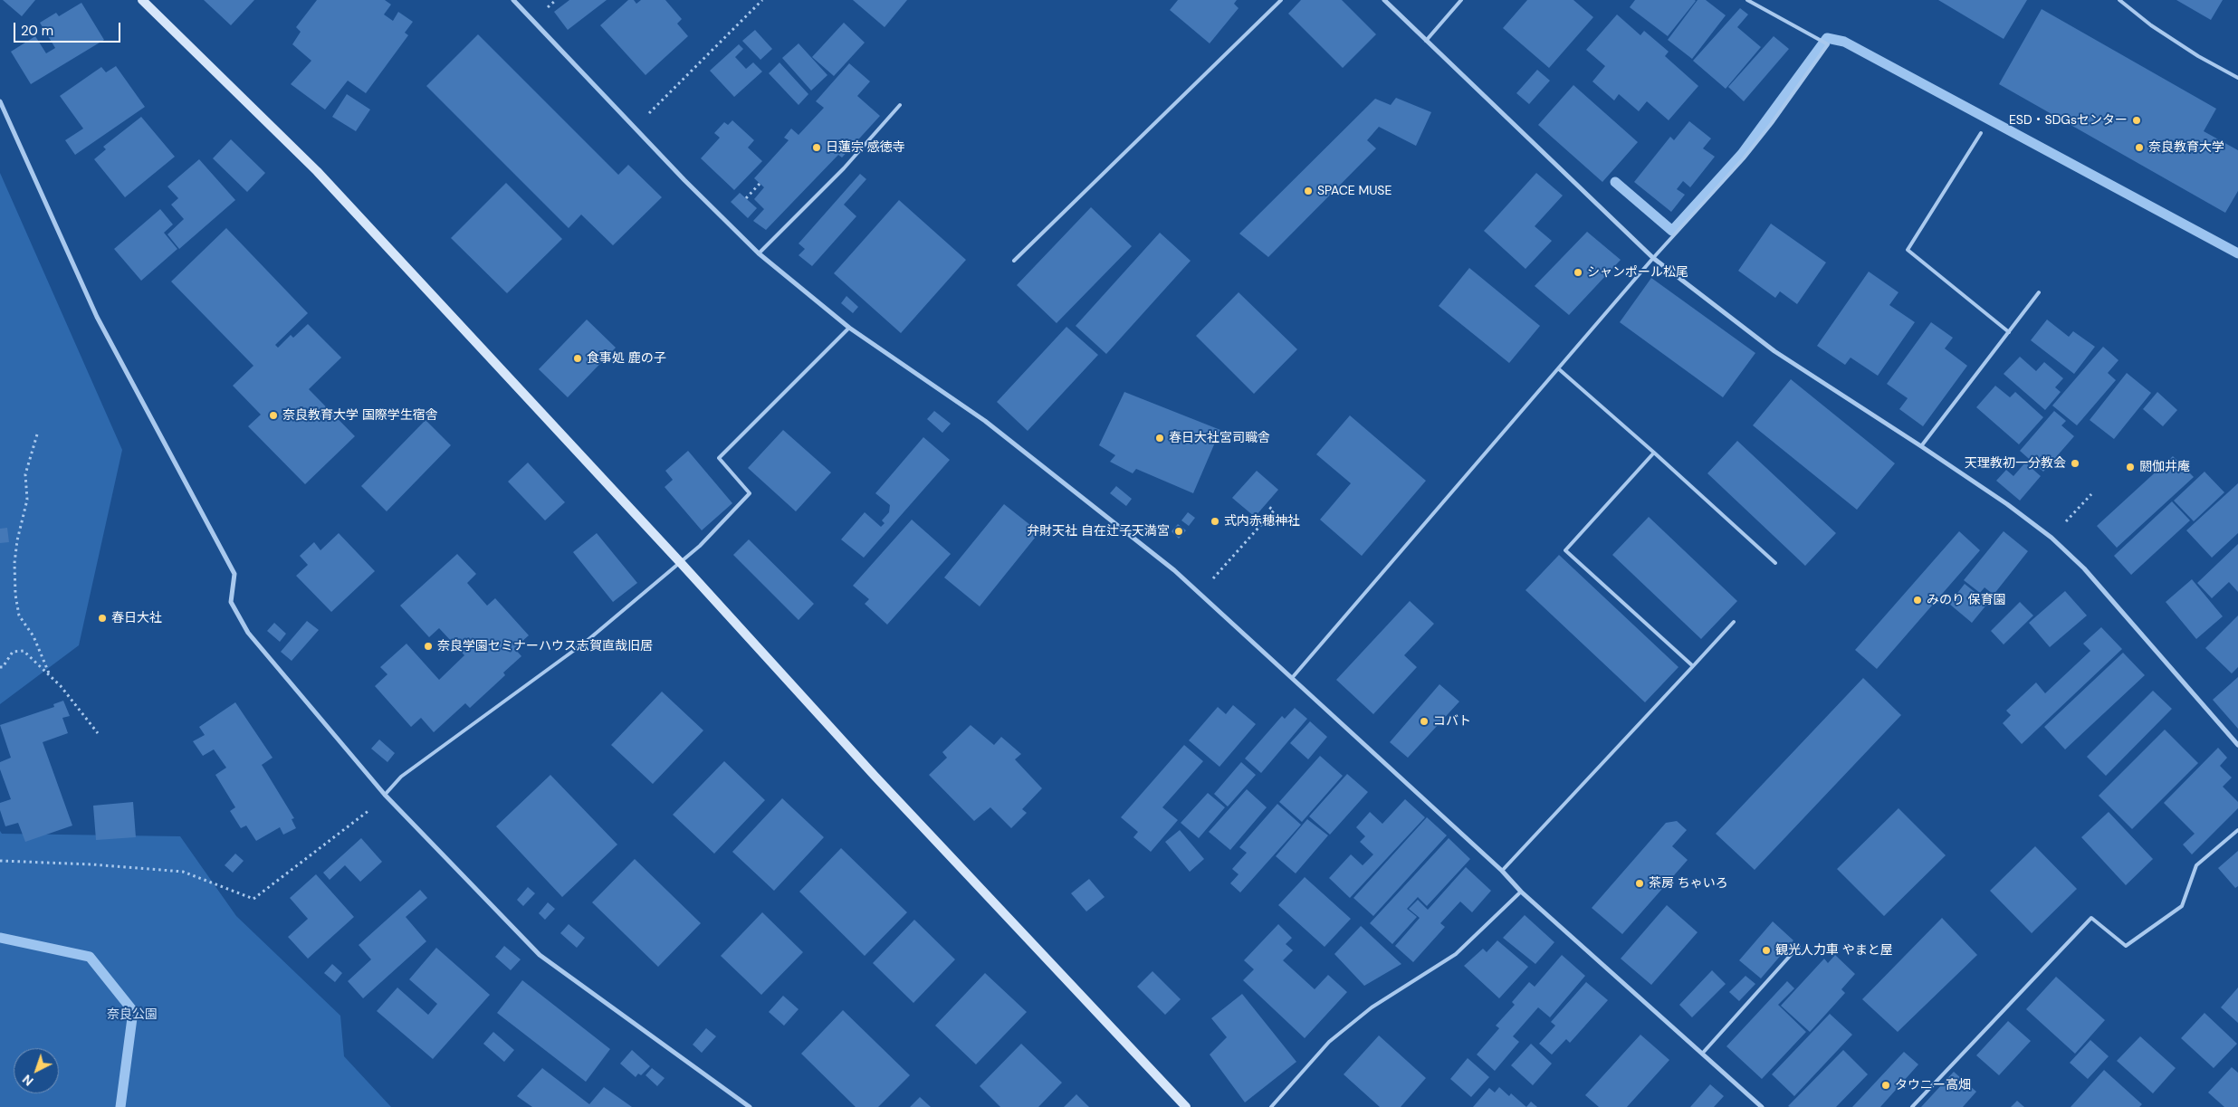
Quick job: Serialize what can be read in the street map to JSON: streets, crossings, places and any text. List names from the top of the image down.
{
  "parks": ["奈良公園"],
  "places": [
    "ESD・SDGsセンター",
    "日蓮宗 感徳寺",
    "奈良教育大学",
    "SPACE MUSE",
    "シャンポール松尾",
    "食事処 鹿の子",
    "奈良教育大学 国際学生宿舎",
    "春日大社宮司職舎",
    "天理教初一分教会",
    "閼伽井庵",
    "式内赤穂神社",
    "弁財天社 自在辻子天満宮",
    "みのり 保育園",
    "春日大社",
    "奈良学園セミナーハウス志賀直哉旧居",
    "コバト",
    "茶房 ちゃいろ",
    "観光人力車 やまと屋",
    "タウニー高畑"
  ],
  "scale_bar": "20 m",
  "north": "bottom left"
}
